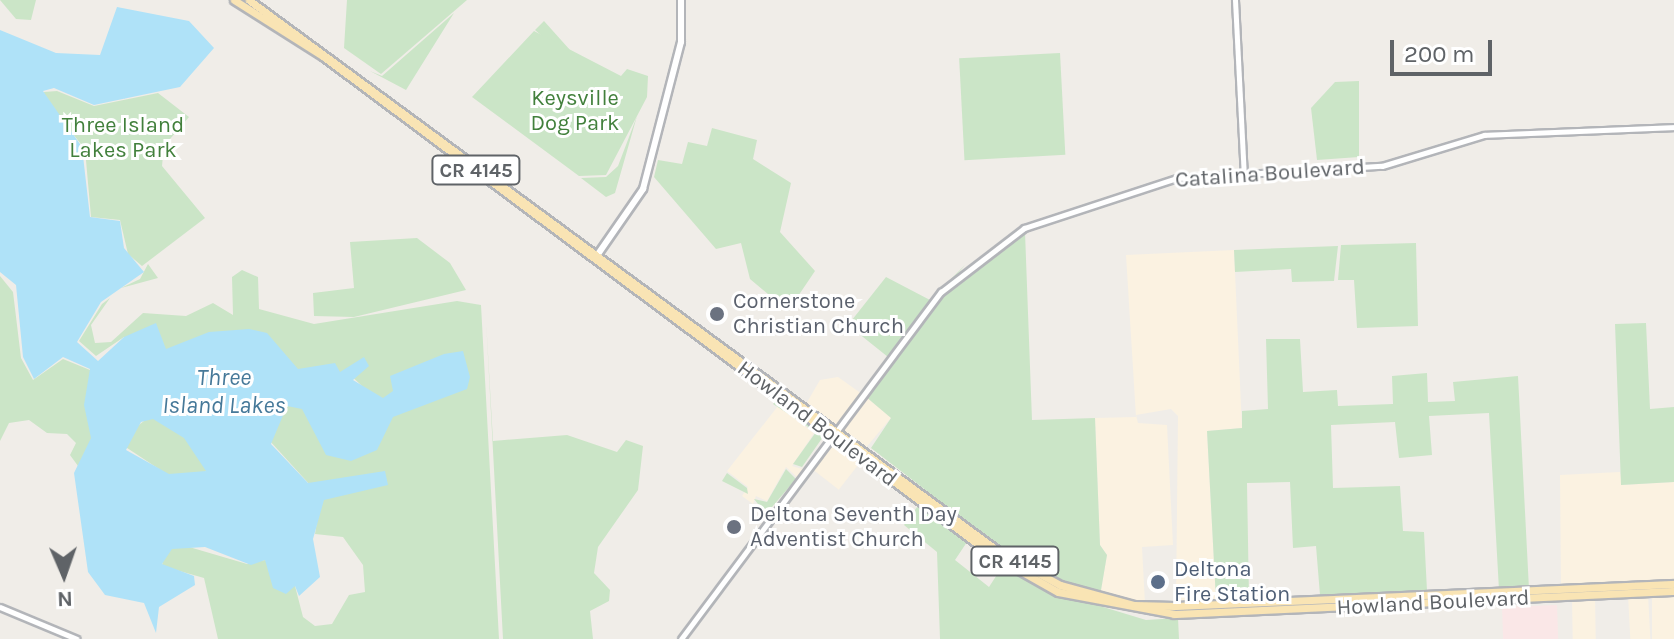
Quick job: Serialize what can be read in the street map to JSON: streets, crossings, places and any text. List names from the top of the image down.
{
  "streets": {
    "main road": ["CR 4145", "Howland Boulevard"],
    "street": ["Catalina Boulevard"]
  },
  "crossings": [
    ["Catalina Boulevard", "Howland Boulevard"]
  ],
  "water": ["Three Island Lakes"],
  "parks": ["Keysville Dog Park", "Three Island Lakes Park"],
  "places": ["Cornerstone Christian Church", "Deltona Seventh Day Adventist Church", "Deltona Fire Station"],
  "scale_bar": "200 m",
  "north": "bottom"
}
